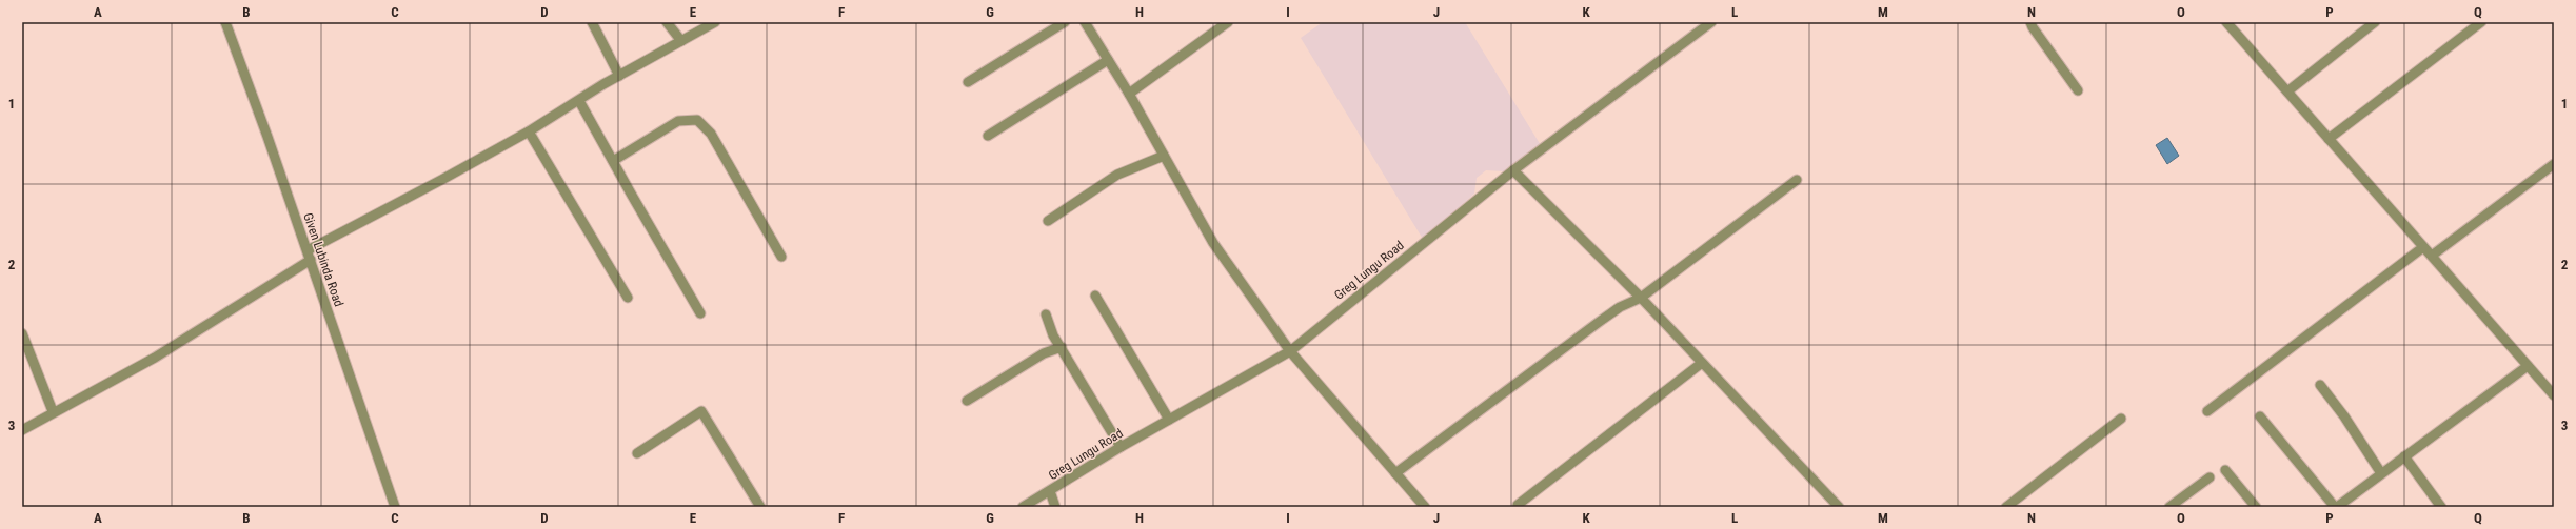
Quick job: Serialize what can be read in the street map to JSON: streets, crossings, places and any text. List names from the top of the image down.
{
  "streets": {
    "street": ["Given Lubinda Road", "Greg Lungu Road"]
  },
  "grid": {
    "columns": [
      "A",
      "B",
      "C",
      "D",
      "E",
      "F",
      "G",
      "H",
      "I",
      "J",
      "K",
      "L",
      "M",
      "N",
      "O",
      "P",
      "Q"
    ],
    "rows": ["1", "2", "3"]
  }
}
